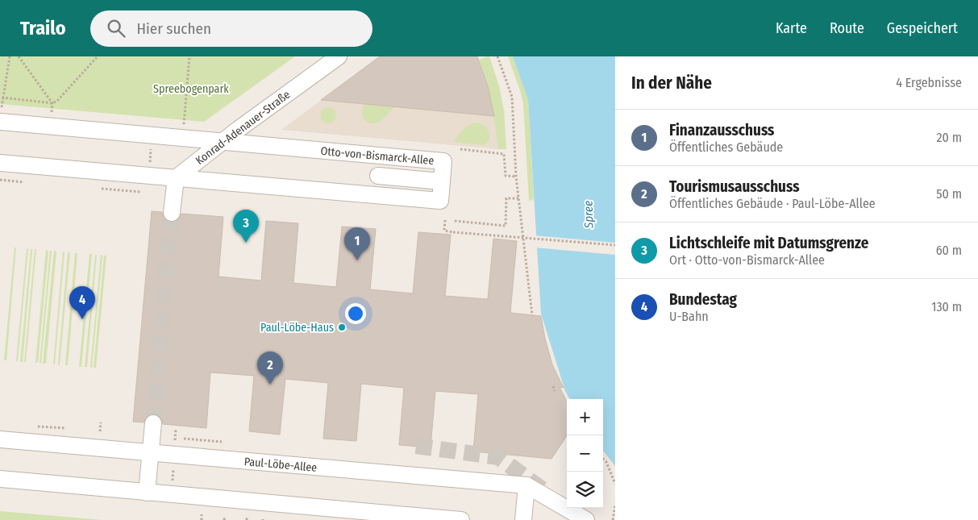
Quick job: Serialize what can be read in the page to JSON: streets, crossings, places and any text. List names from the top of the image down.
{
  "streets": {
    "street": ["Konrad-Adenauer-Straße", "Otto-von-Bismarck-Allee", "Paul-Löbe-Allee"]
  },
  "crossings": [
    ["Konrad-Adenauer-Straße", "Otto-von-Bismarck-Allee"]
  ],
  "water": ["Spree"],
  "parks": ["Spreebogenpark"],
  "places": ["Paul-Löbe-Haus"],
  "page": {
    "header": "Trailo",
    "search": "Hier suchen",
    "nav": ["Karte", "Route", "Gespeichert"],
    "heading": ["In der Nähe", "4 Ergebnisse"],
    "list": [
      {
        "mark": "1",
        "name": "Finanzausschuss",
        "note": "Öffentliches Gebäude",
        "value": "20 m"
      },
      {
        "mark": "2",
        "name": "Tourismusausschuss",
        "note": "Öffentliches Gebäude · Paul-Löbe-Allee",
        "value": "50 m"
      },
      {
        "mark": "3",
        "name": "Lichtschleife mit Datumsgrenze",
        "note": "Ort · Otto-von-Bismarck-Allee",
        "value": "60 m"
      },
      {
        "mark": "4",
        "name": "Bundestag",
        "note": "U-Bahn",
        "value": "130 m"
      }
    ],
    "pins": [
      "3",
      "1",
      "4",
      "2"
    ],
    "map_buttons": ["+", "−"]
  }
}
